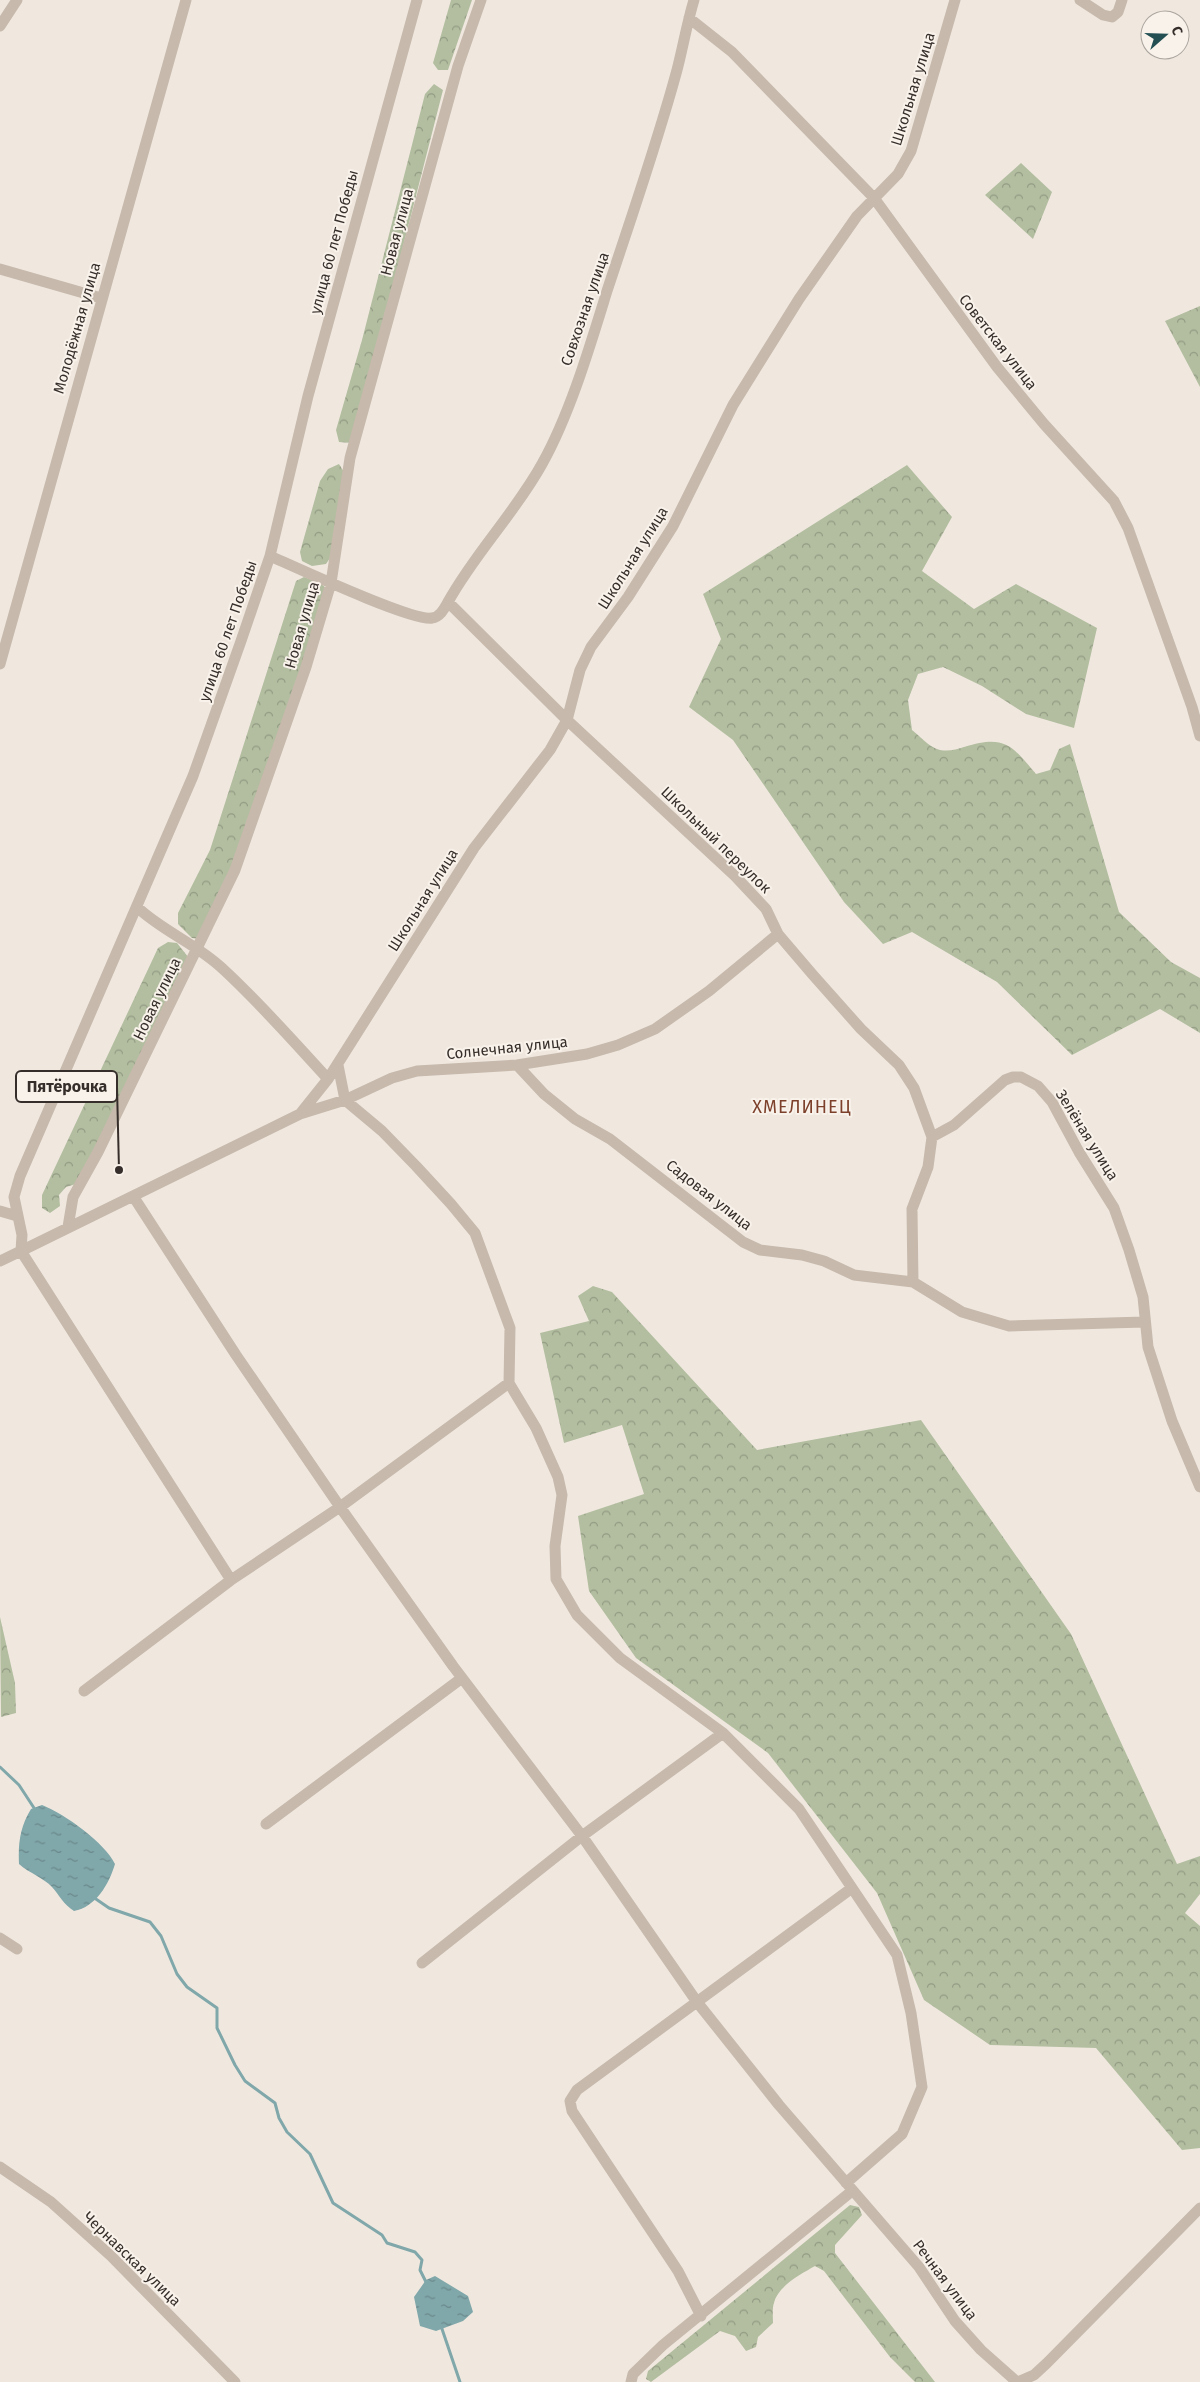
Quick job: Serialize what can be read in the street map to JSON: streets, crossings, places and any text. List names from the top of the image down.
{
  "streets": {
    "street": [
      "Школьная улица",
      "Новая улица",
      "улица 60 лет Победы",
      "Совхозная улица",
      "Молодёжная улица",
      "Советская улица",
      "Школьный переулок",
      "Солнечная улица",
      "Зелёная улица",
      "Садовая улица",
      "Чернавская улица",
      "Речная улица"
    ]
  },
  "crossings": [
    ["Школьная улица", "Советская улица"],
    ["Школьная улица", "Школьный переулок"],
    ["Школьная улица", "Солнечная улица"],
    ["Новая улица", "Солнечная улица"],
    ["улица 60 лет Победы", "Солнечная улица"],
    ["Совхозная улица", "Советская улица"],
    ["Совхозная улица", "Школьный переулок"],
    ["Школьный переулок", "Солнечная улица"],
    ["Школьный переулок", "Зелёная улица"],
    ["Школьный переулок", "Садовая улица"],
    ["Солнечная улица", "Садовая улица"],
    ["Солнечная улица", "Речная улица"]
  ],
  "districts": ["ХМЕЛИНЕЦ"],
  "places": ["Пятёрочка"],
  "north": "right"
}
